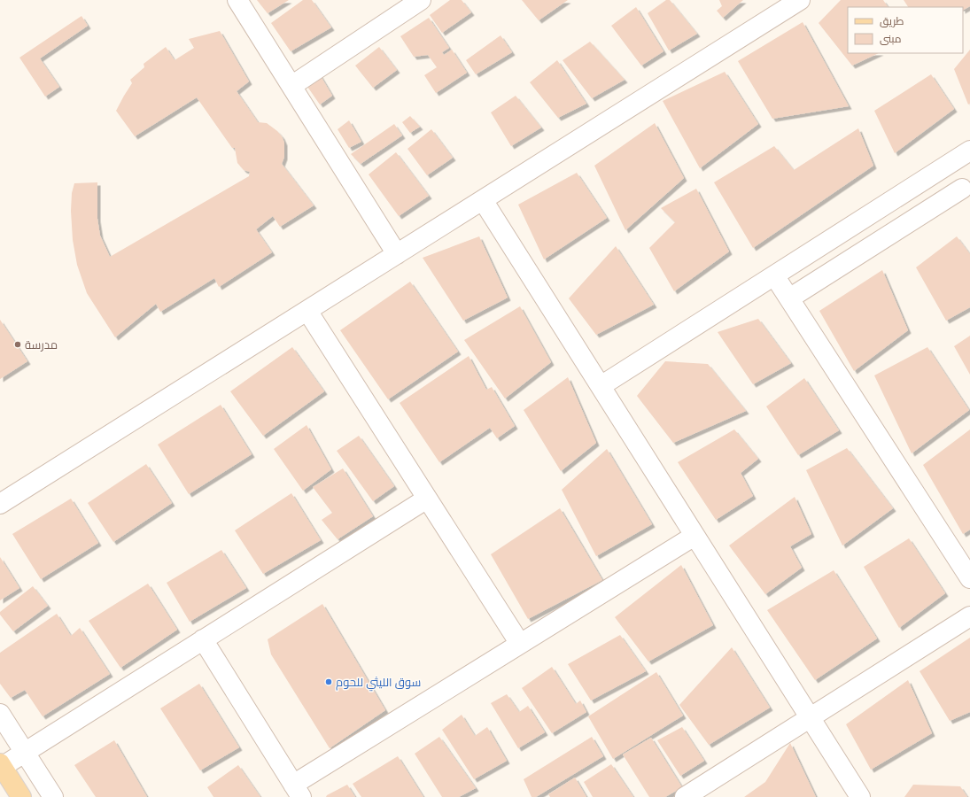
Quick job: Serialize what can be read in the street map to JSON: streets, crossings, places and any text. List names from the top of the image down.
{
  "places": ["مدرسة", "سوق الليثي للحوم"],
  "legend": ["طريق", "مبنى"]
}
